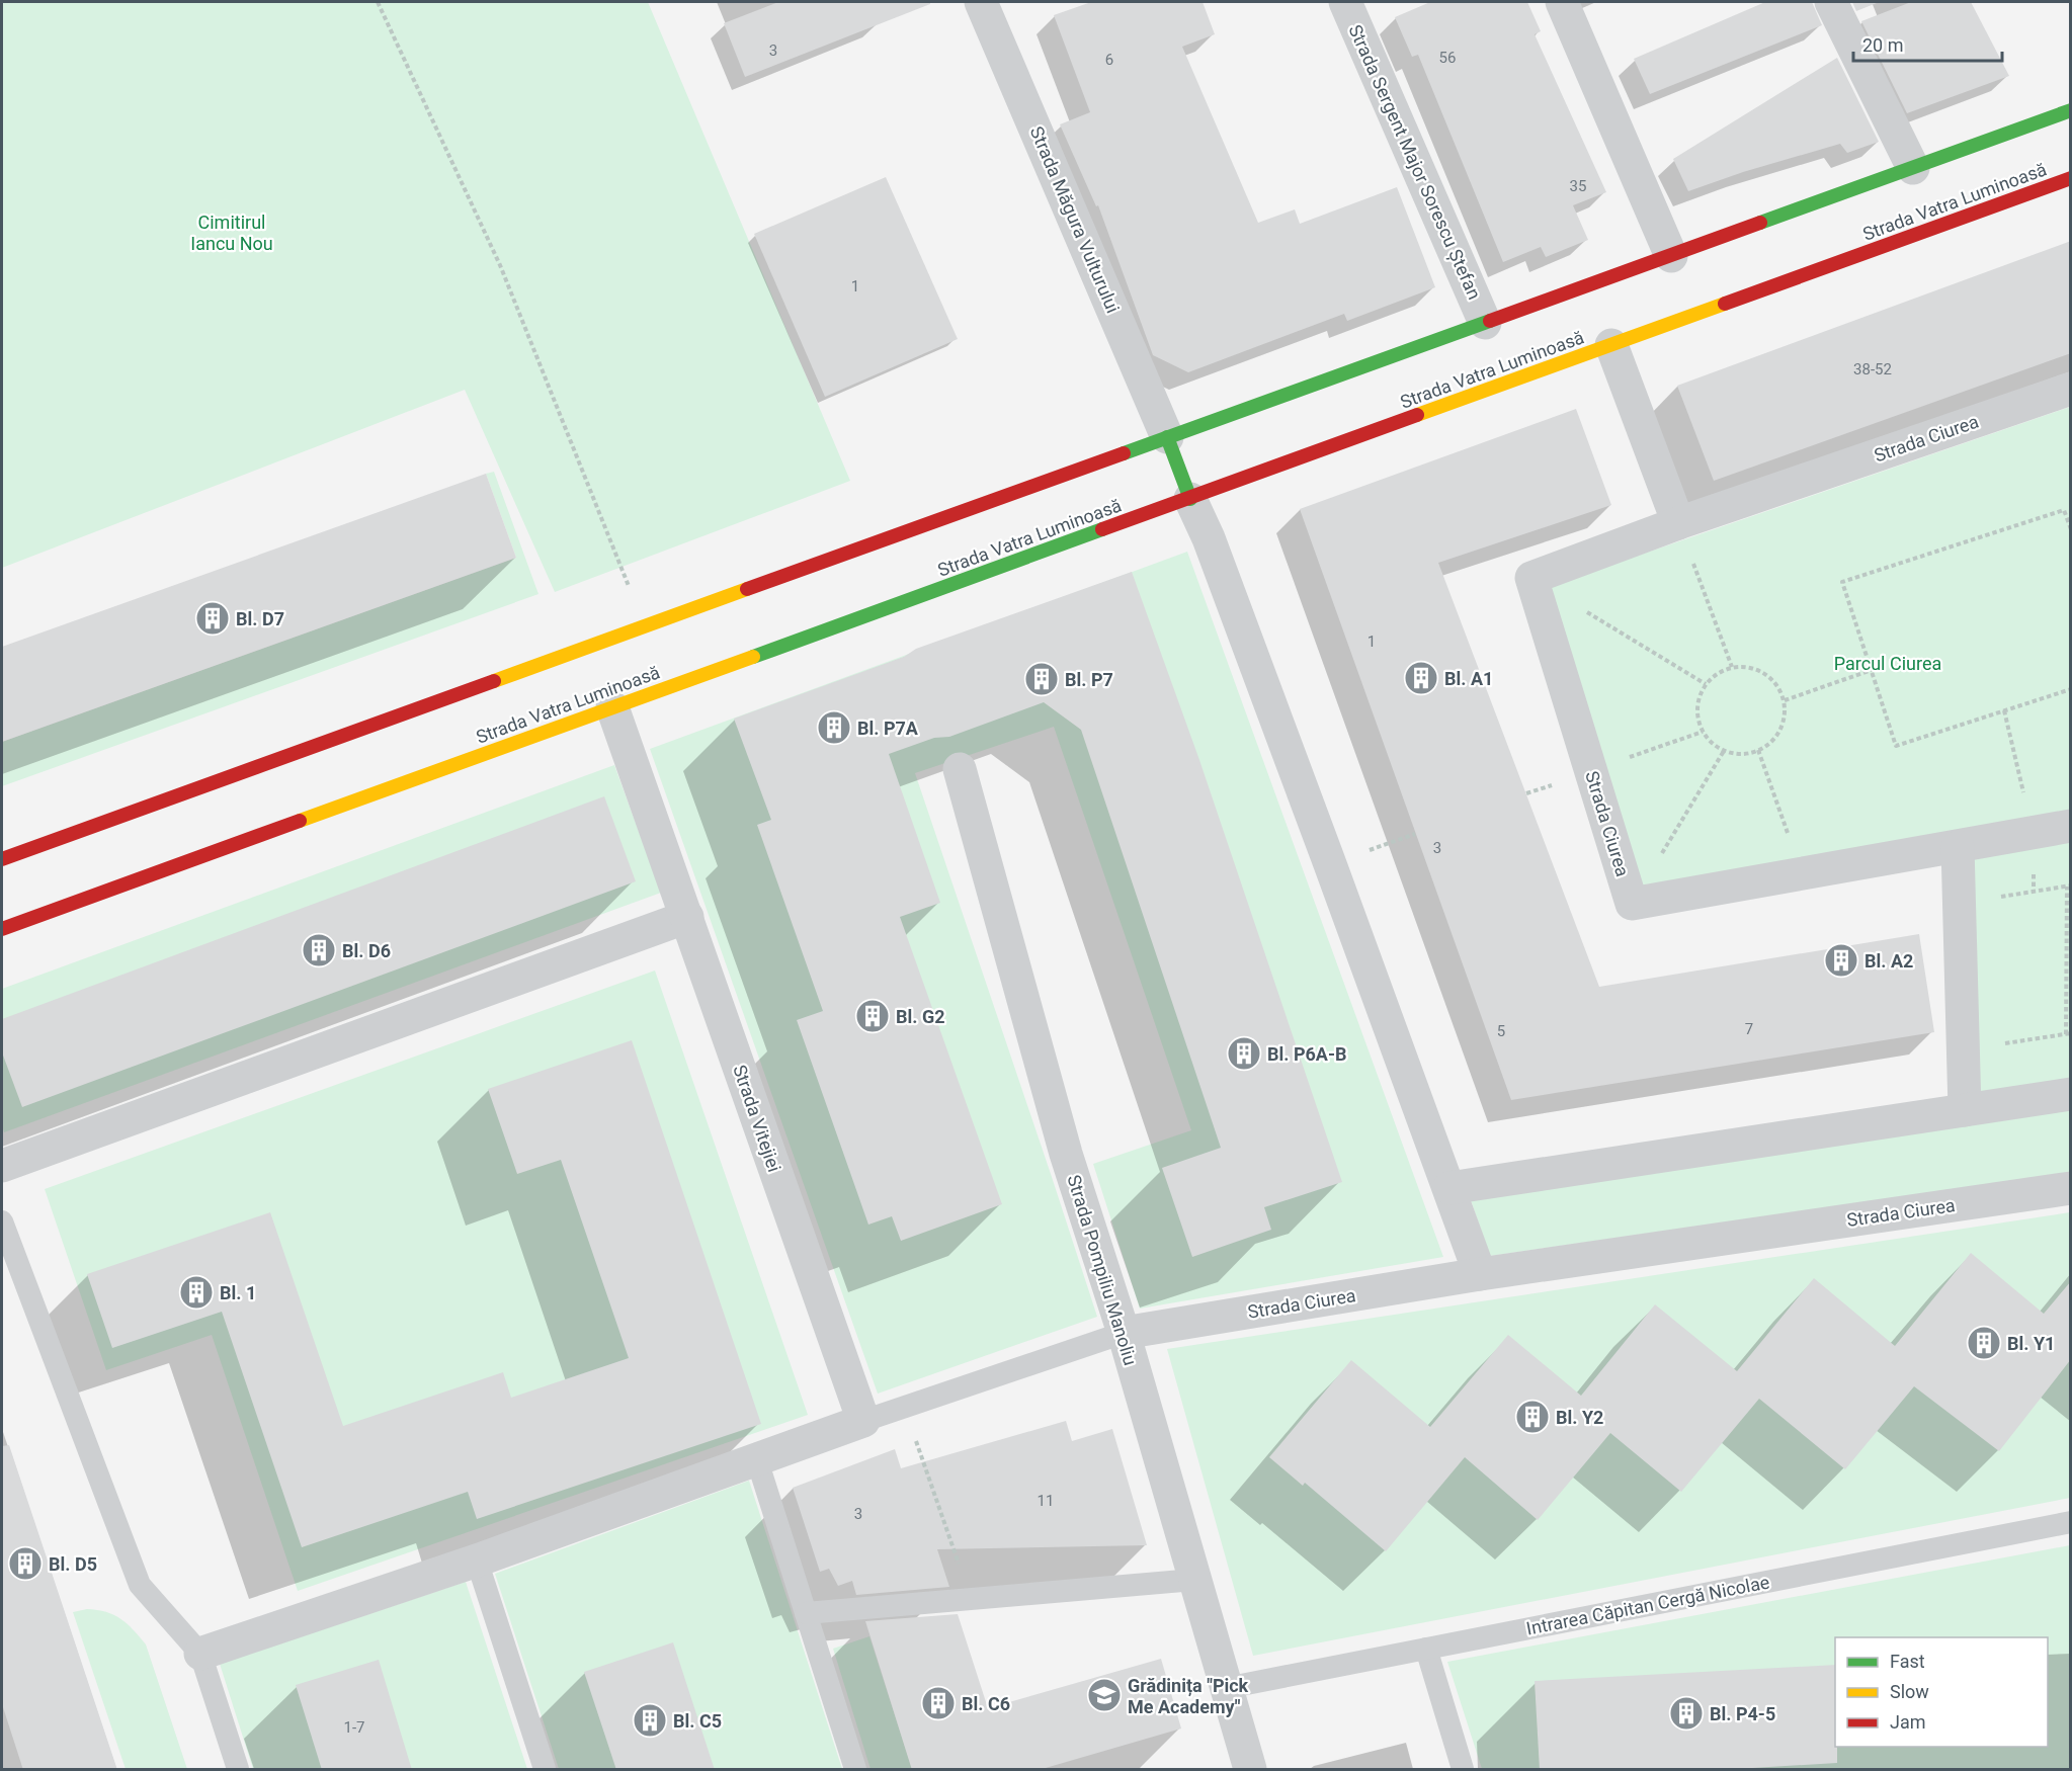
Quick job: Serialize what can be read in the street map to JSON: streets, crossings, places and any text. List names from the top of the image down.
{
  "streets": {
    "street": [
      "Strada Sergent Major Sorescu Ștefan",
      "Strada Vatra Luminoasă",
      "Strada Măgura Vulturului",
      "Strada Ciurea",
      "Strada Vitejiei",
      "Strada Pompiliu Manoliu"
    ],
    "lane": ["Intrarea Căpitan Cergă Nicolae"]
  },
  "crossings": [
    ["Strada Vatra Luminoasă", "Strada Vitejiei"],
    ["Strada Ciurea", "Strada Pompiliu Manoliu"],
    ["Strada Pompiliu Manoliu", "Intrarea Căpitan Cergă Nicolae"]
  ],
  "parks": ["Cimitirul Iancu Nou", "Parcul Ciurea"],
  "places": {
    "building": [
      "Bl. D7",
      "Bl. A1",
      "Bl. P7",
      "Bl. P7A",
      "Bl. D6",
      "Bl. A2",
      "Bl. G2",
      "Bl. P6A-B",
      "Bl. 1",
      "Bl. Y1",
      "Bl. Y2",
      "Bl. D5",
      "Bl. C6",
      "Bl. P4-5",
      "Bl. C5"
    ],
    "school or university": ["Grădinița \"Pick Me Academy\""]
  },
  "house_numbers": [
    "3",
    "56",
    "6",
    "35",
    "1",
    "38-52",
    "1",
    "3",
    "7",
    "5",
    "11",
    "3",
    "1-7"
  ],
  "legend": ["Fast", "Slow", "Jam"],
  "scale_bar": "20 m"
}
